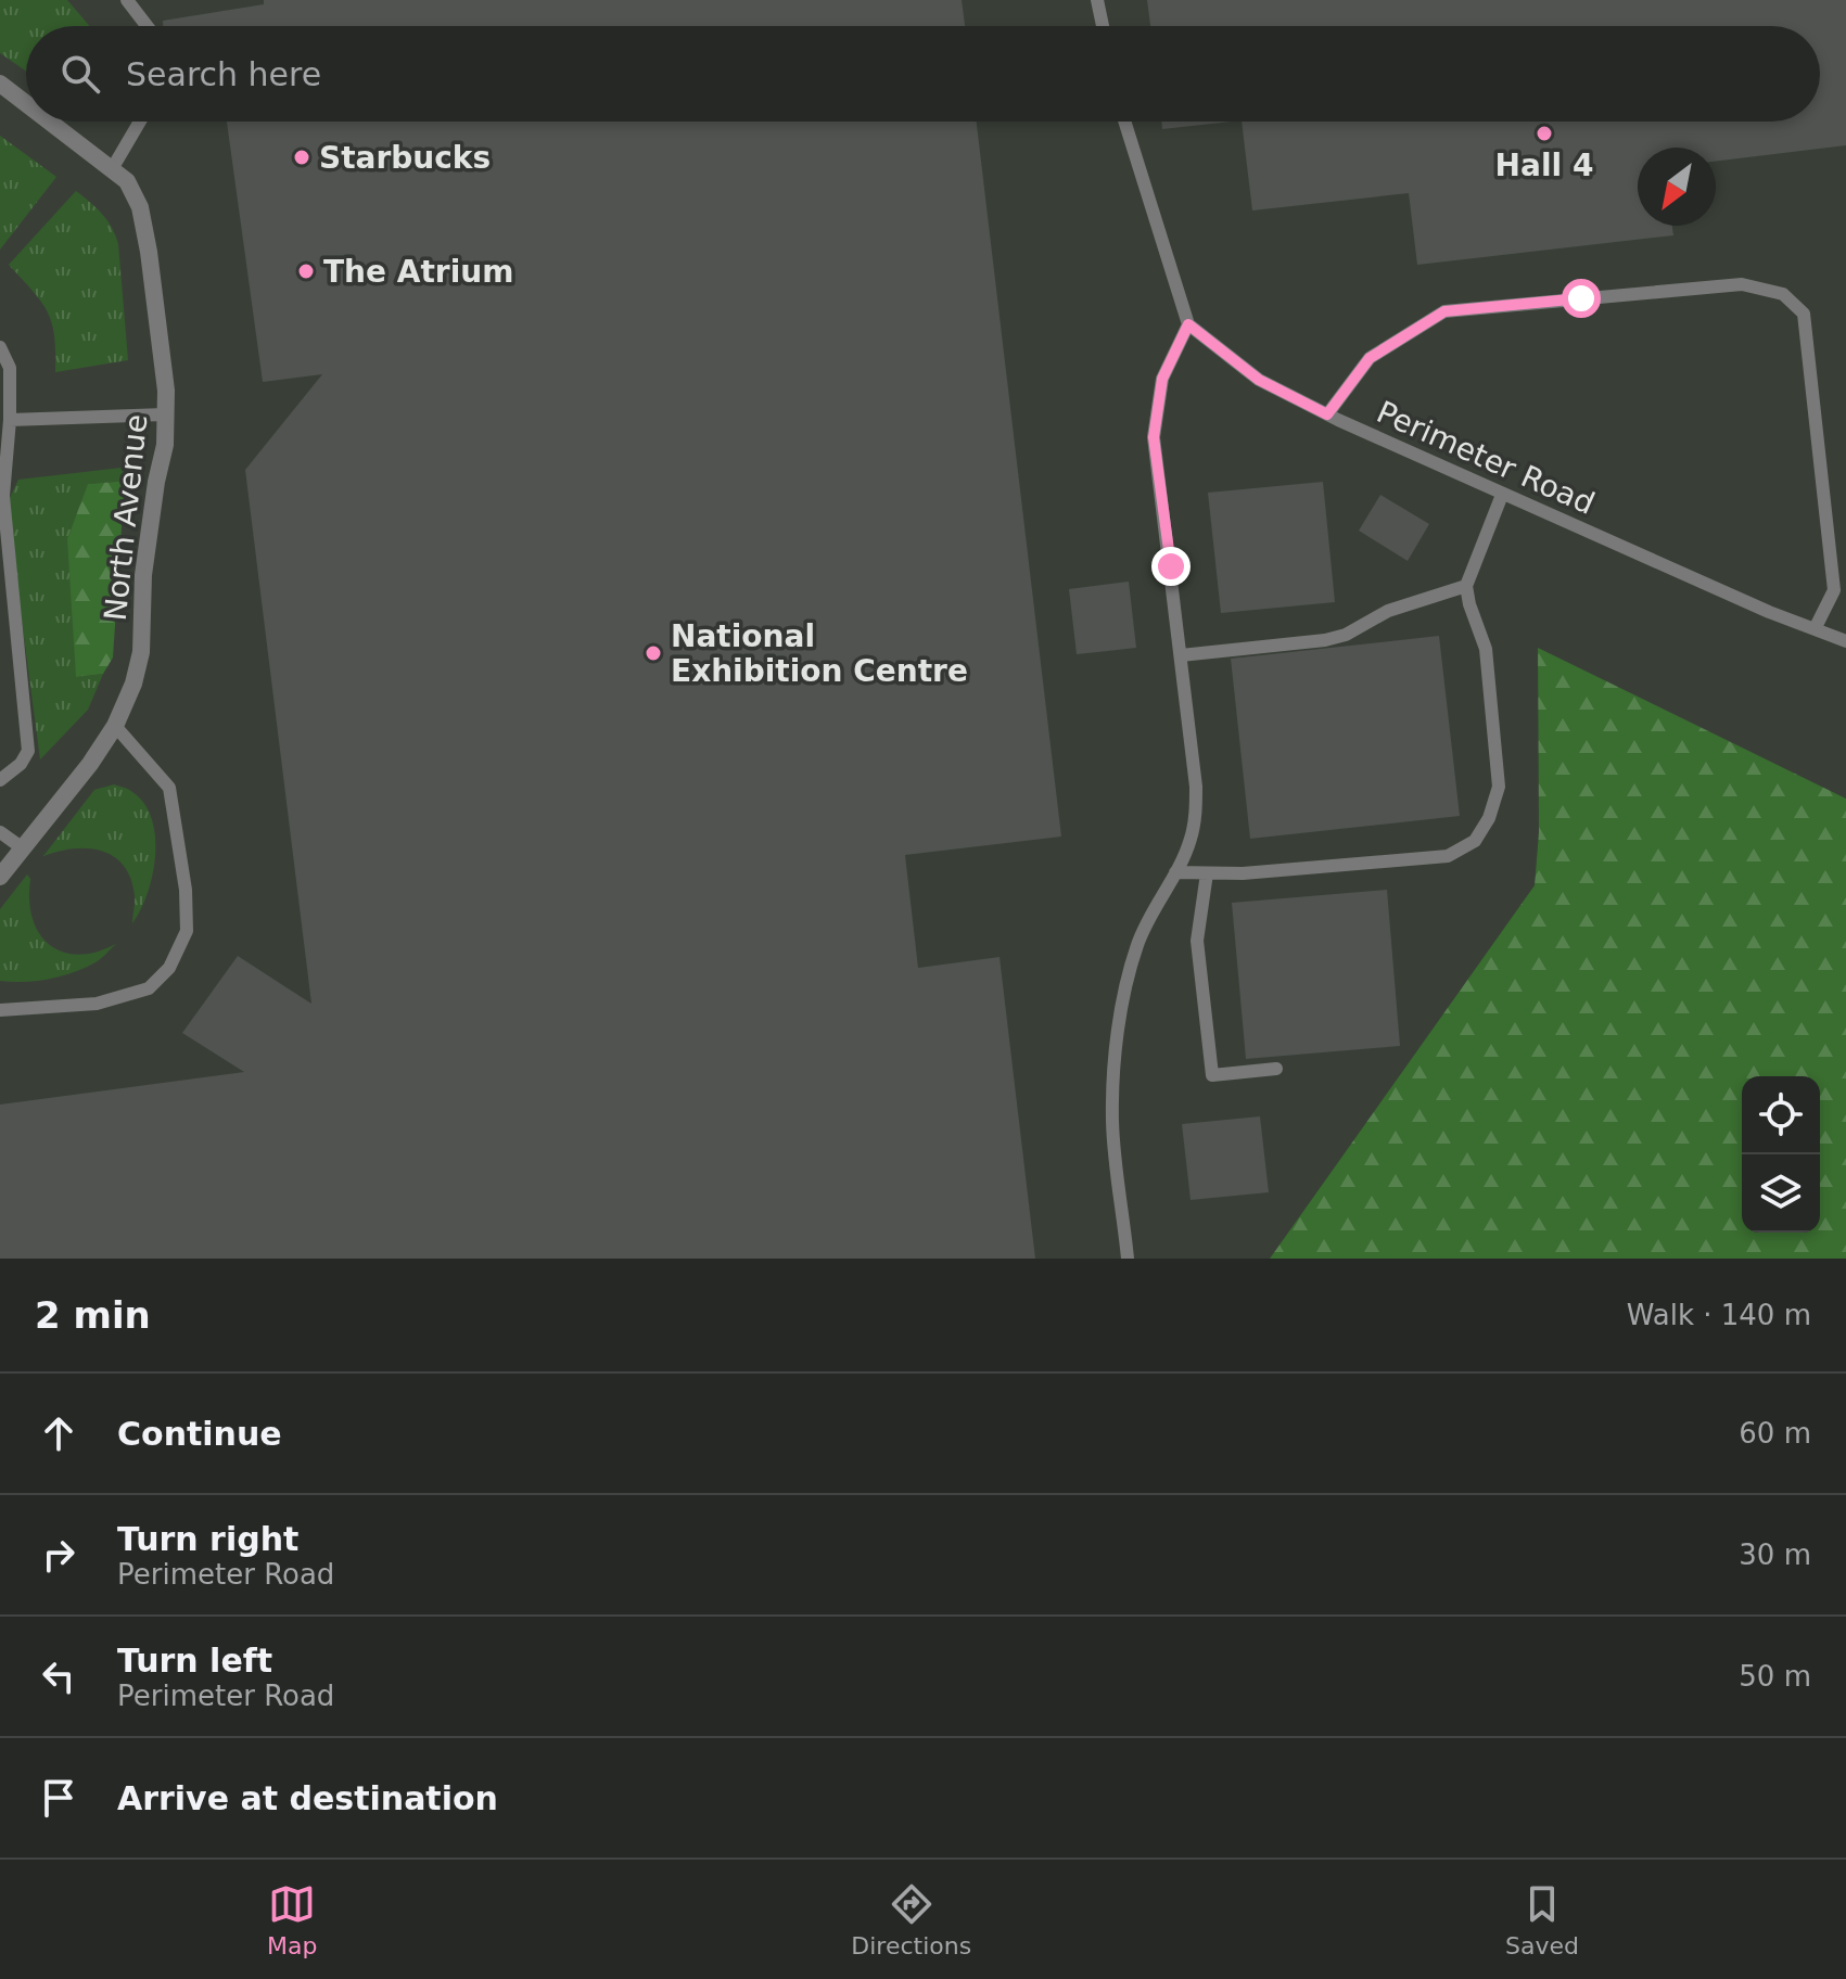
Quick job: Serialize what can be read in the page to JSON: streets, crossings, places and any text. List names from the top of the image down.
{
  "streets": {
    "street": ["North Avenue"],
    "lane": ["Perimeter Road"]
  },
  "places": [
    "Hall 4",
    "Starbucks",
    "The Atrium",
    "National Exhibition Centre"
  ],
  "north": "bottom left",
  "page": {
    "search": "Search here",
    "heading": ["2 min", "Walk · 140 m"],
    "list": [
      ["Continue", "60 m"],
      ["Turn right", "Perimeter Road", "30 m"],
      ["Turn left", "Perimeter Road", "50 m"],
      "Arrive at destination"
    ],
    "nav": ["Map", "Directions", "Saved"]
  }
}
